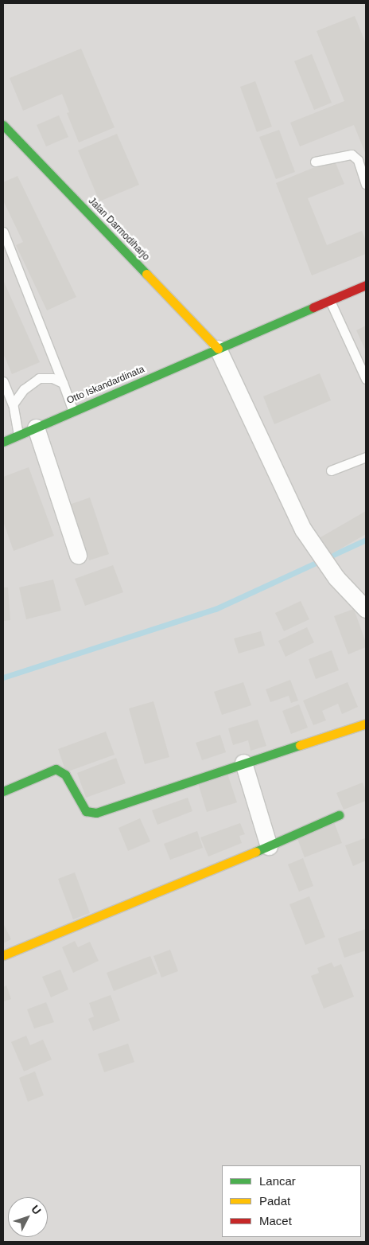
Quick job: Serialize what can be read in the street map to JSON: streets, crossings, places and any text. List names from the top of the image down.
{
  "streets": {
    "street": ["Jalan Darmodiharjo", "Otto Iskandardinata"]
  },
  "crossings": [
    ["Jalan Darmodiharjo", "Otto Iskandardinata"]
  ],
  "legend": ["Lancar", "Padat", "Macet"],
  "north": "top right"
}
